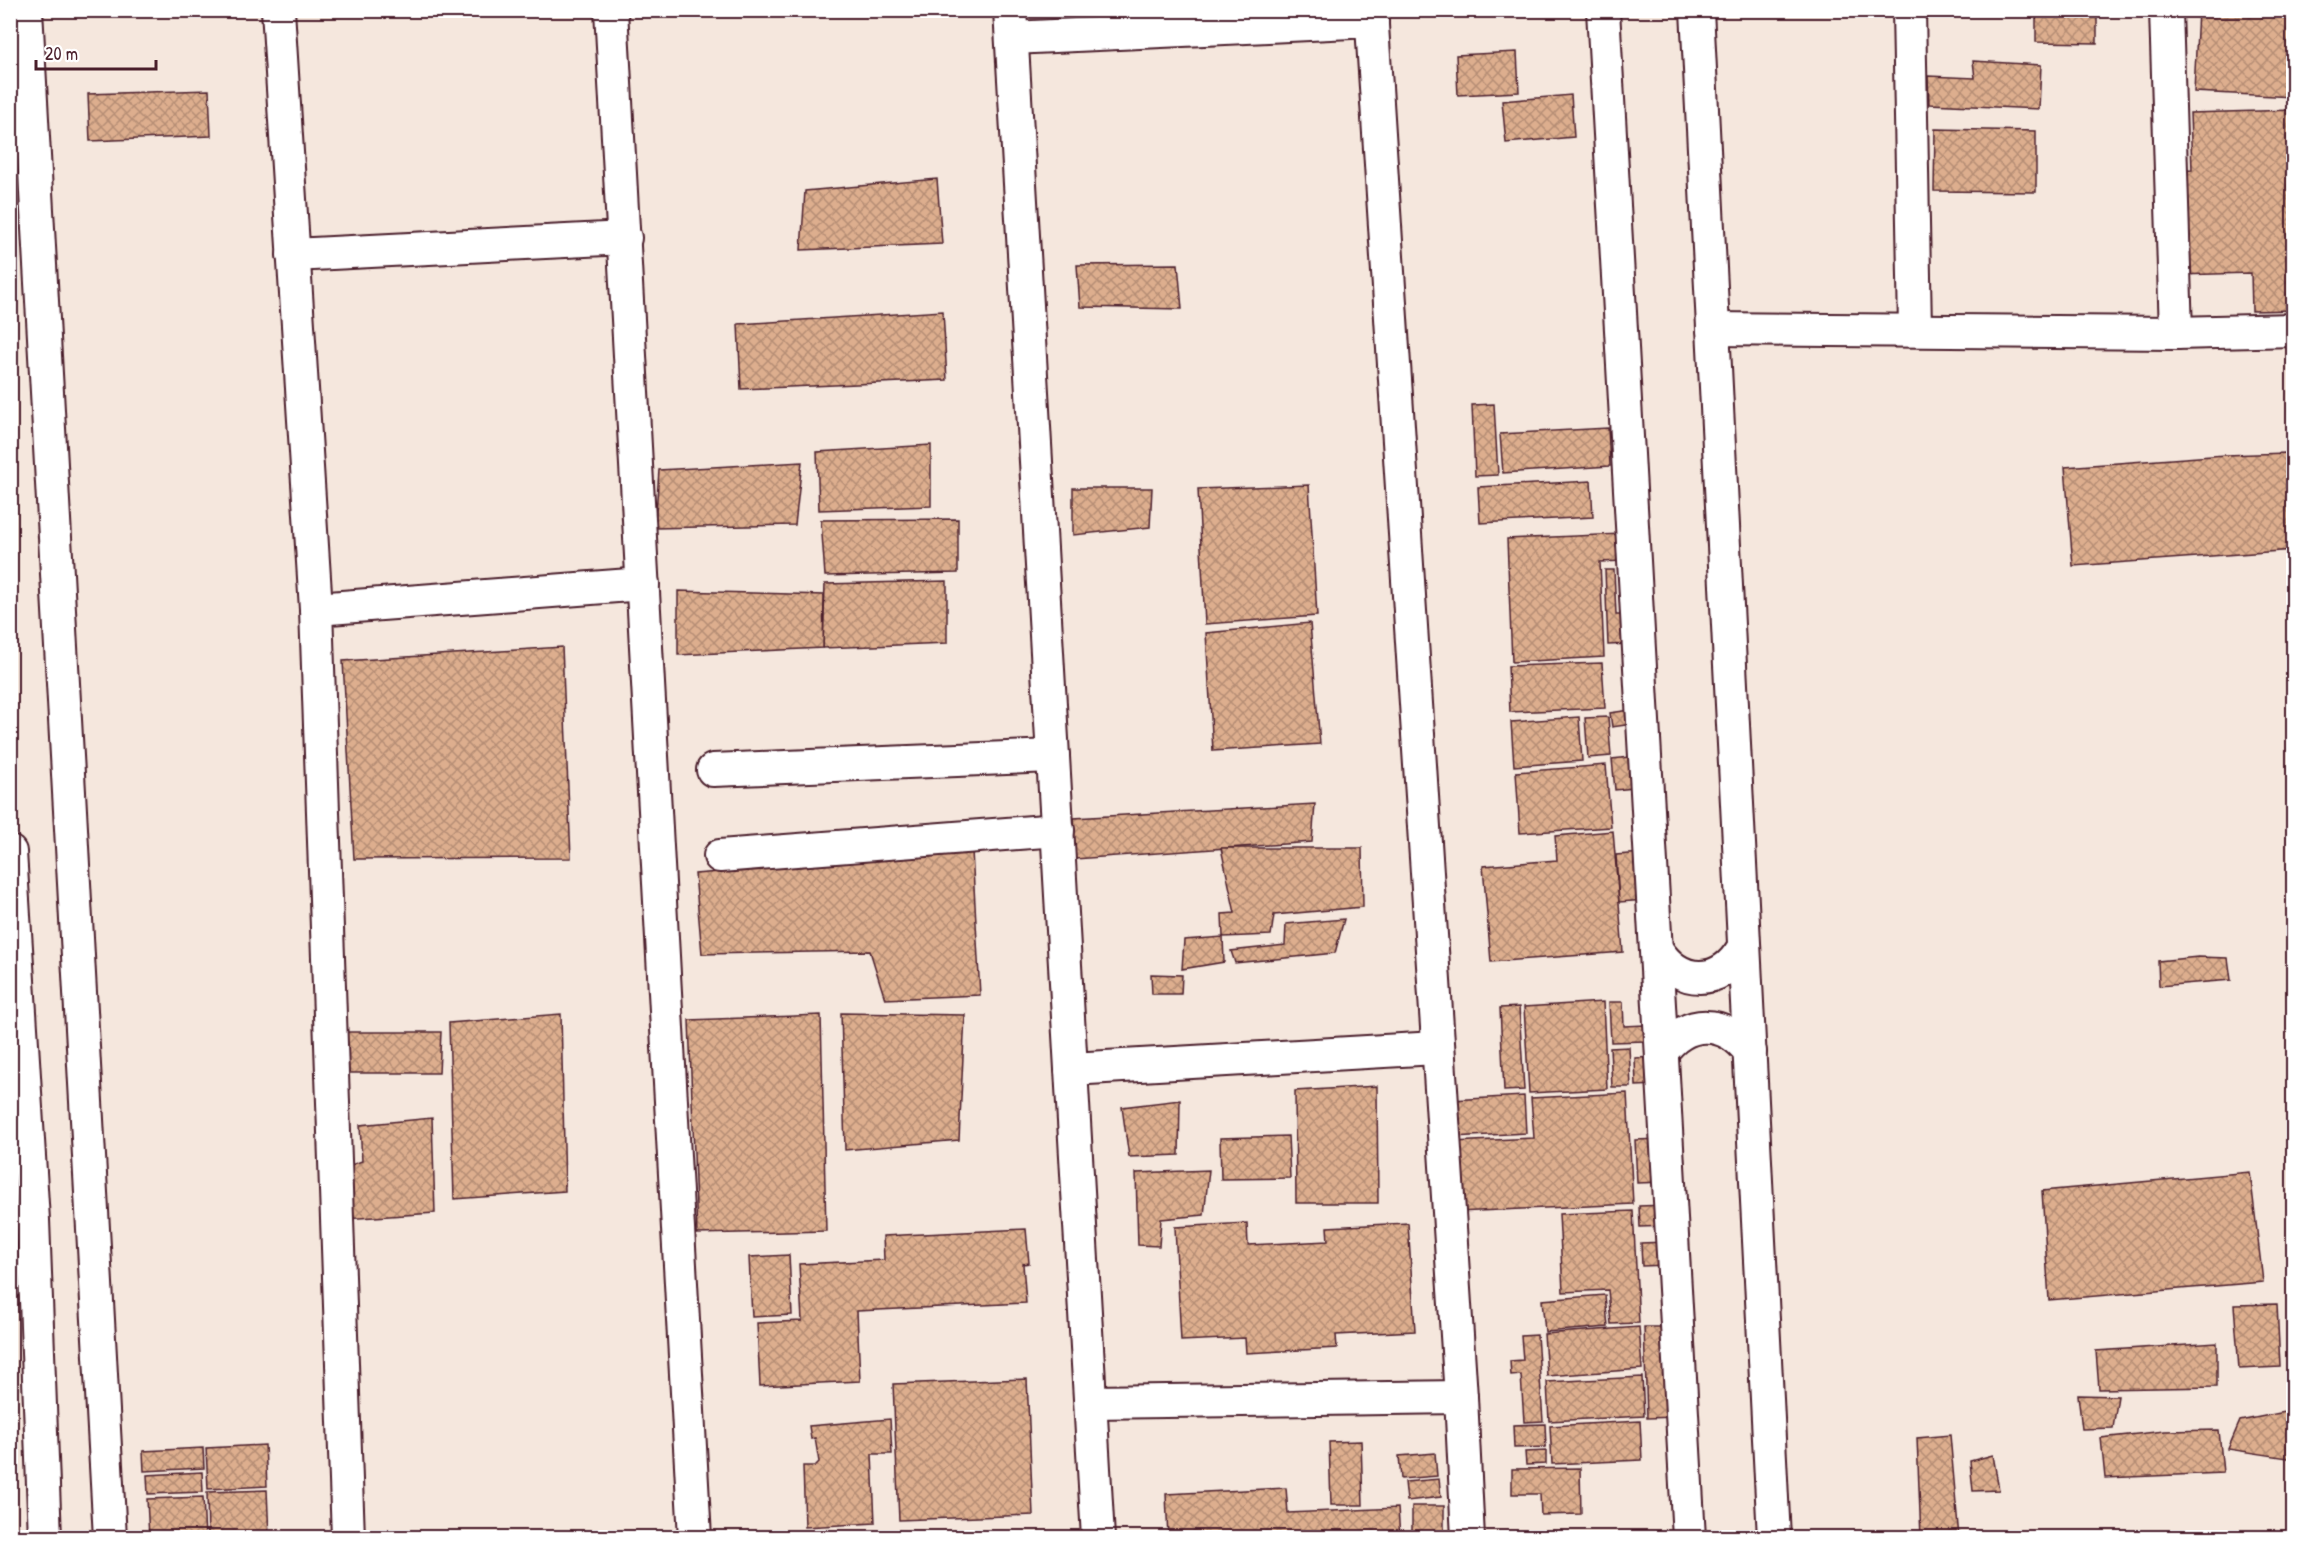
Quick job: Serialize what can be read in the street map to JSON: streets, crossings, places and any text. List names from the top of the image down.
{
  "scale_bar": "20 m"
}
